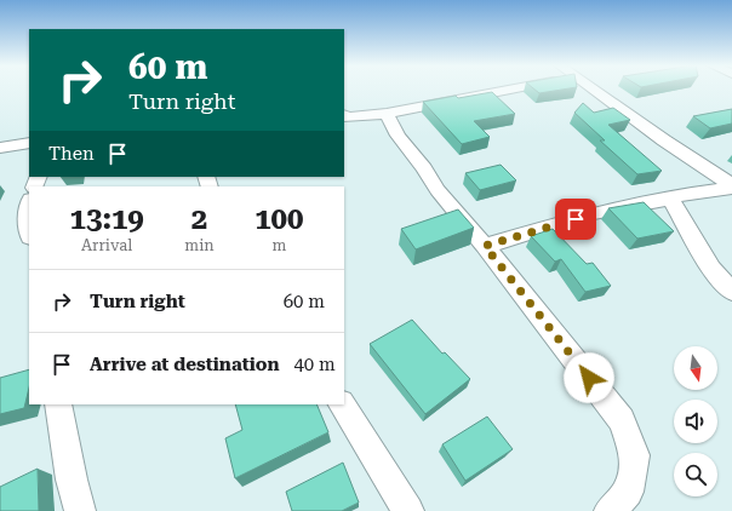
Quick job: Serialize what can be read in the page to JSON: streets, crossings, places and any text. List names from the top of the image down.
{
  "north": "bottom",
  "page": {
    "turn": ["60 m", "Turn right"],
    "then": "Then",
    "eta": [
      "13:19",
      "Arrival",
      "2",
      "min",
      "100",
      "m"
    ],
    "list": [
      {
        "name": "Turn right",
        "value": "60 m"
      },
      {
        "name": "Arrive at destination",
        "value": "40 m"
      }
    ]
  }
}
